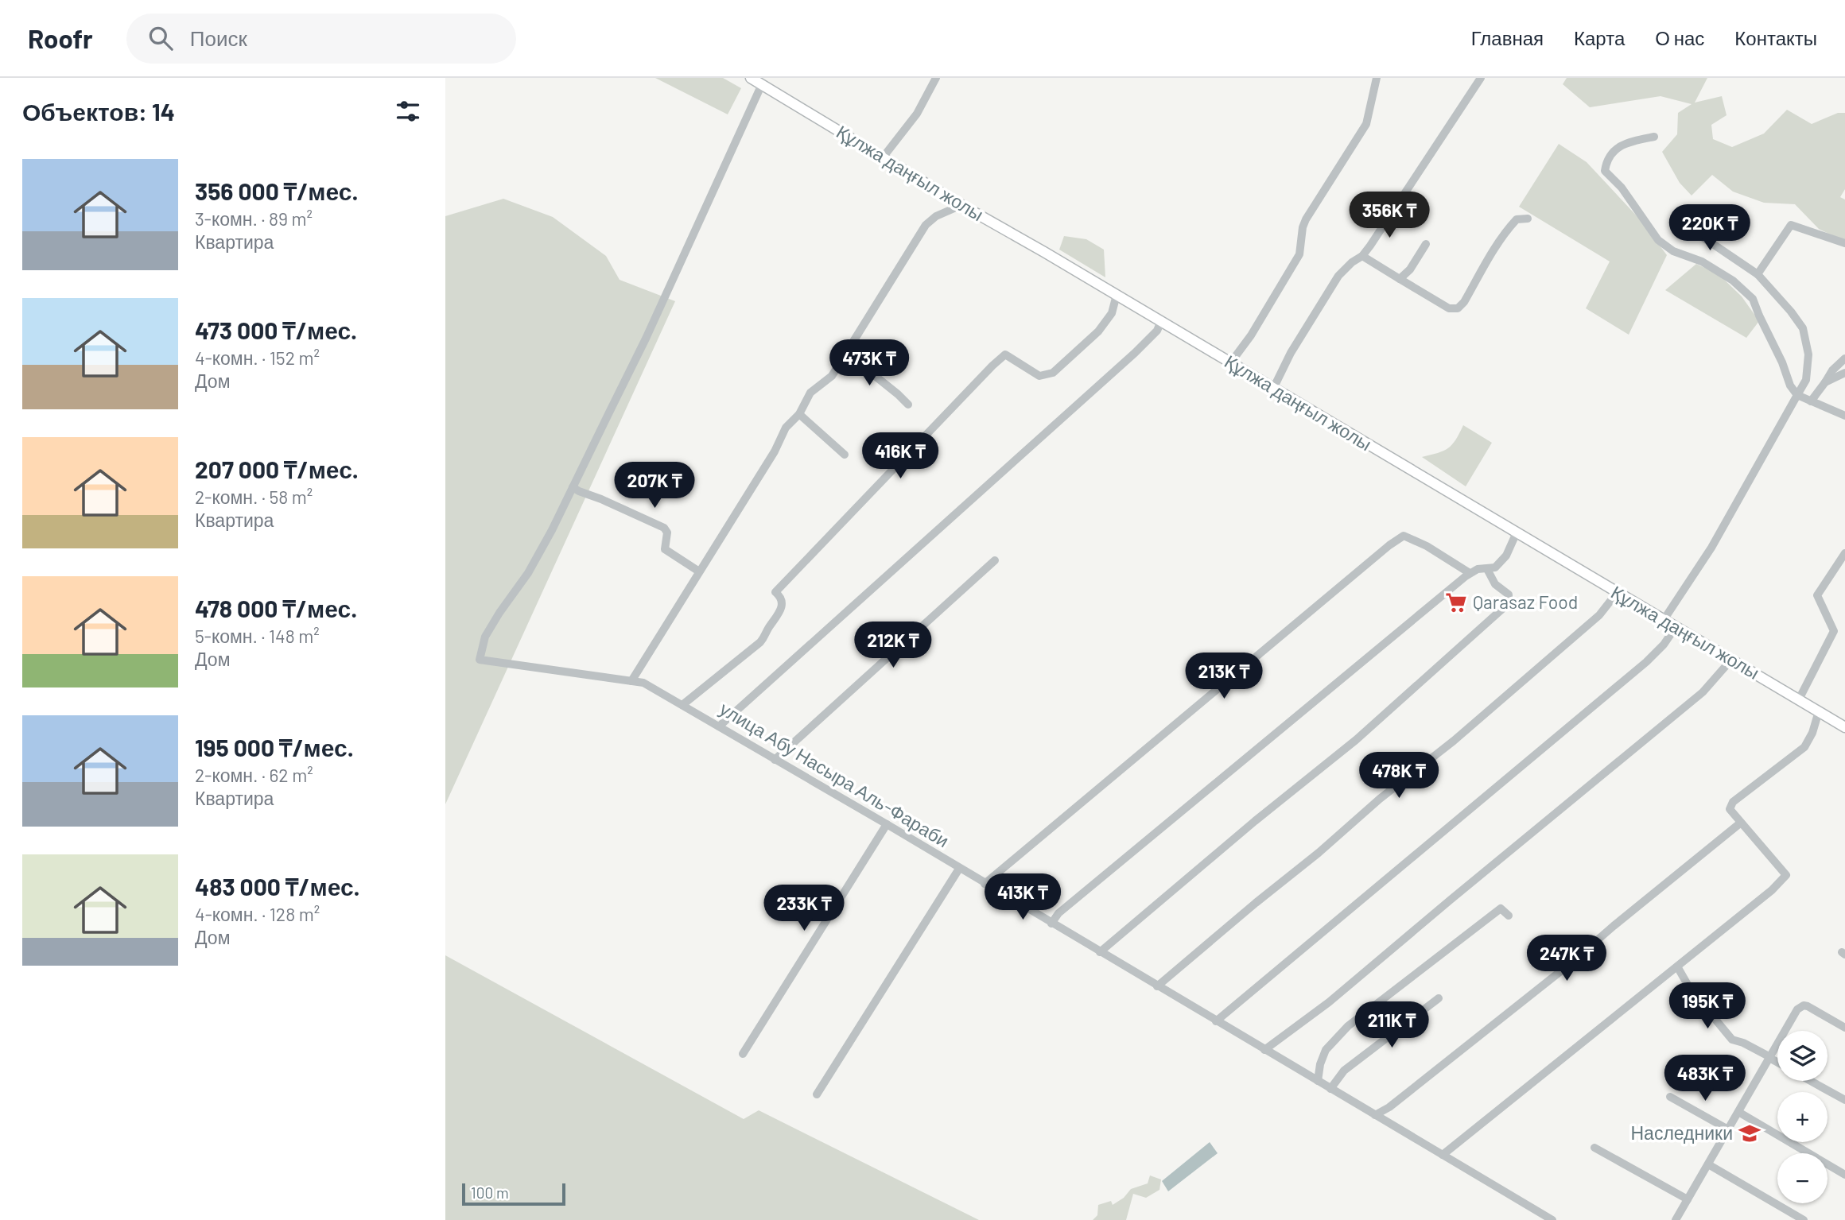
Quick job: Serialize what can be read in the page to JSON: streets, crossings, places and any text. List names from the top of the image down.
{
  "streets": {
    "main road": ["Құлжа даңғыл жолы"],
    "street": ["улица Абу Насыра Аль-Фараби"]
  },
  "places": {
    "supermarket": ["Qarasaz Food"],
    "school or university": ["Наследники"]
  },
  "scale_bar": "100 m",
  "page": {
    "header": "Roofr",
    "search": "Поиск",
    "nav": [
      "Главная",
      "Карта",
      "О нас",
      "Контакты"
    ],
    "heading": "Объектов: 14",
    "list": [
      {
        "name": "356 000 ₸/мес.",
        "note": "3-комн. · 89 m² · Квартира"
      },
      {
        "name": "473 000 ₸/мес.",
        "note": "4-комн. · 152 m² · Дом"
      },
      {
        "name": "207 000 ₸/мес.",
        "note": "2-комн. · 58 m² · Квартира"
      },
      {
        "name": "478 000 ₸/мес.",
        "note": "5-комн. · 148 m² · Дом"
      },
      {
        "name": "195 000 ₸/мес.",
        "note": "2-комн. · 62 m² · Квартира"
      },
      {
        "name": "483 000 ₸/мес.",
        "note": "4-комн. · 128 m² · Дом"
      }
    ],
    "price": [
      "356K ₸",
      "220K ₸",
      "473K ₸",
      "416K ₸",
      "207K ₸",
      "212K ₸",
      "213K ₸",
      "478K ₸",
      "413K ₸",
      "233K ₸",
      "247K ₸",
      "195K ₸",
      "211K ₸",
      "483K ₸"
    ],
    "map_buttons": ["+", "−"],
    "scale": "100 m"
  }
}
